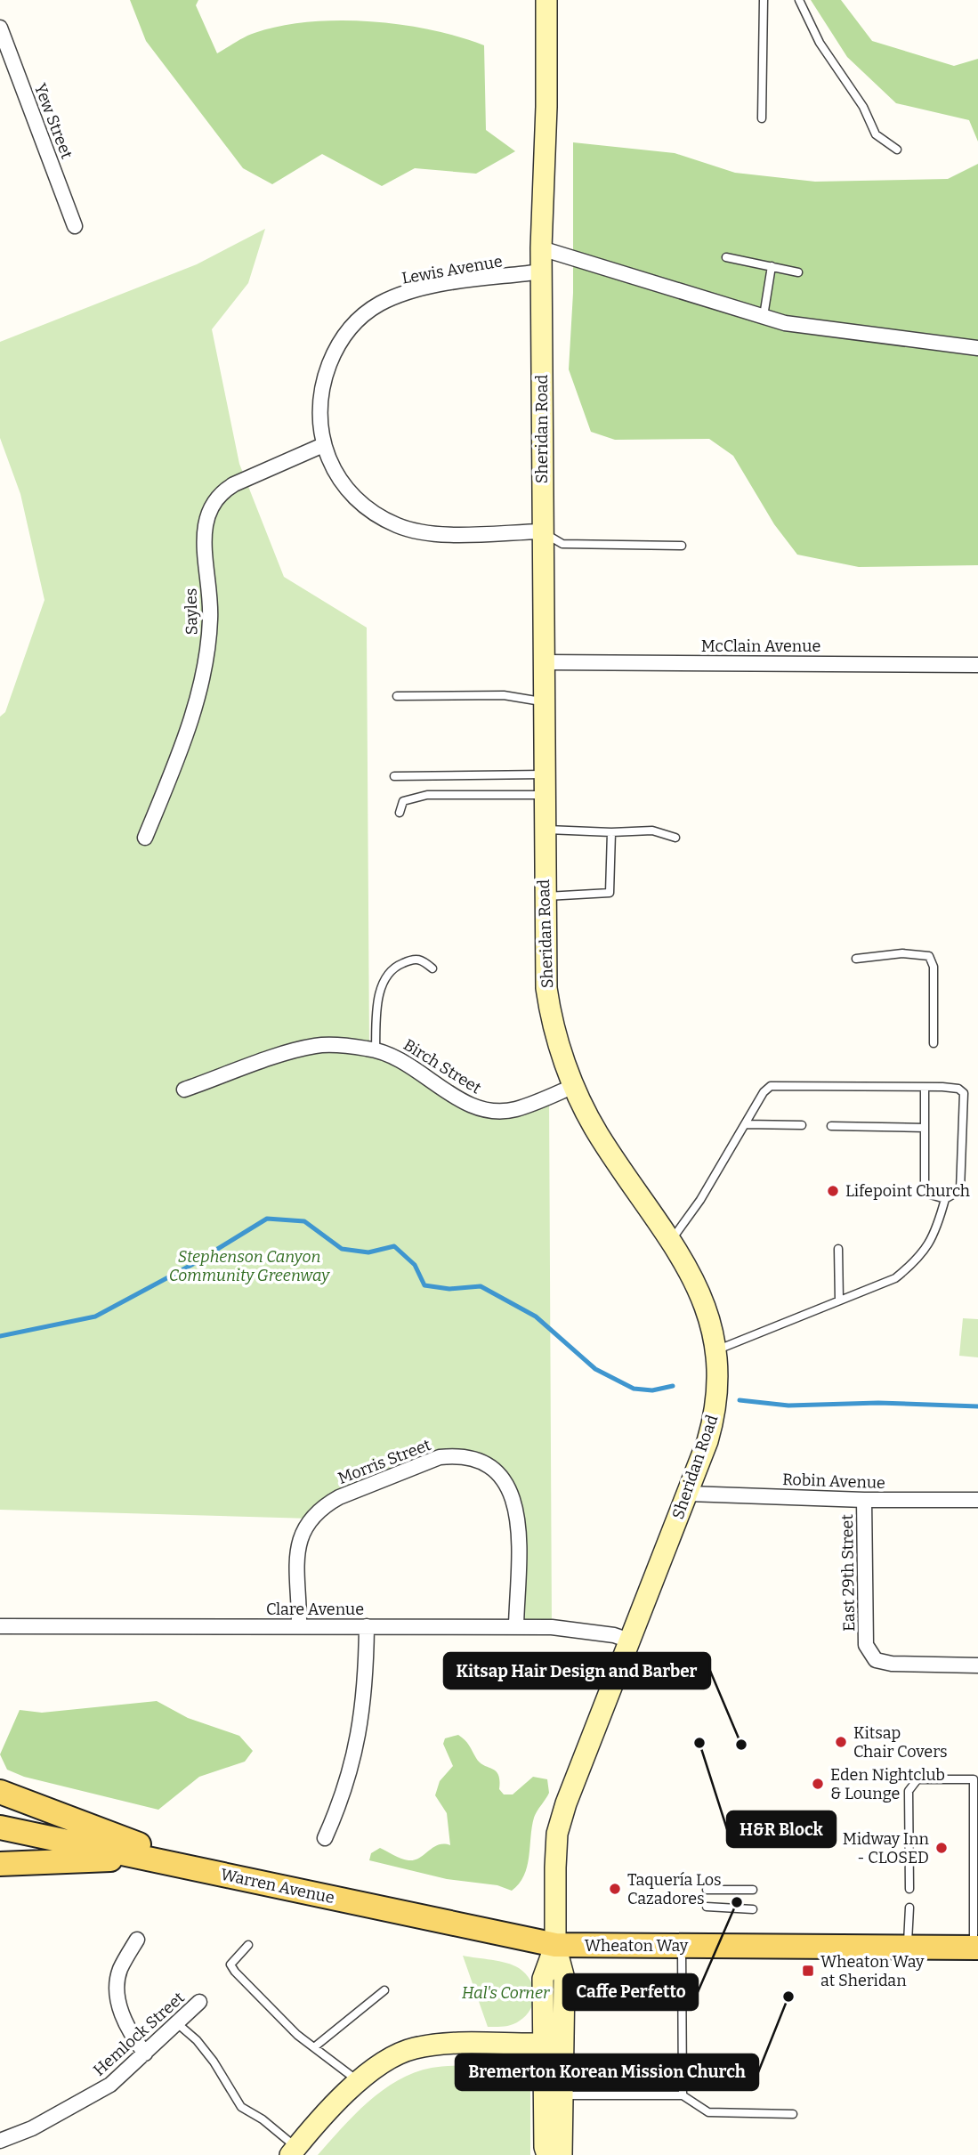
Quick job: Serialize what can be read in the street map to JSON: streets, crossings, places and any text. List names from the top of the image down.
{
  "streets": {
    "main road": ["Sheridan Road", "Warren Avenue", "Wheaton Way"],
    "street": [
      "Yew Street",
      "Lewis Avenue",
      "Sayles",
      "McClain Avenue",
      "Birch Street",
      "Morris Street",
      "Robin Avenue",
      "East 29th Street",
      "Clare Avenue",
      "Hemlock Street"
    ]
  },
  "crossings": [
    ["Lewis Avenue", "Sheridan Road"],
    ["Lewis Avenue", "Sayles"],
    ["Sheridan Road", "McClain Avenue"],
    ["Sheridan Road", "Birch Street"],
    ["Sheridan Road", "Robin Avenue"],
    ["Sheridan Road", "Clare Avenue"],
    ["Sheridan Road", "Warren Avenue"],
    ["Sheridan Road", "Wheaton Way"],
    ["Morris Street", "Clare Avenue"],
    ["Robin Avenue", "East 29th Street"],
    ["Warren Avenue", "Wheaton Way"]
  ],
  "parks": ["Stephenson Canyon Community Greenway", "Hal's Corner"],
  "places": {
    "other": [
      "Lifepoint Church",
      "Kitsap Chair Covers",
      "H&R Block",
      "Kitsap Hair Design and Barber",
      "Eden Nightclub & Lounge",
      "Midway Inn - CLOSED",
      "Taquería Los Cazadores",
      "Caffe Perfetto",
      "Bremerton Korean Mission Church"
    ],
    "transit": ["Wheaton Way at Sheridan"]
  }
}
